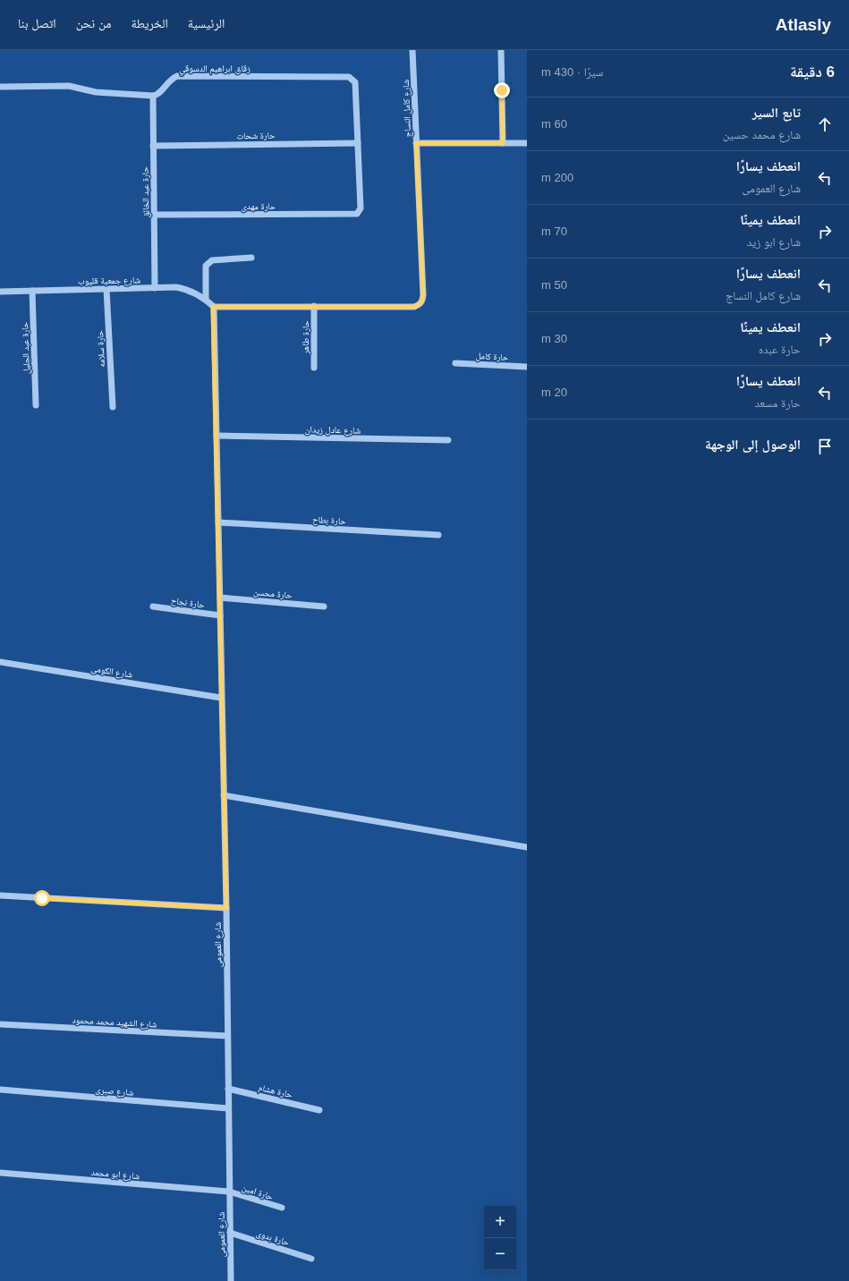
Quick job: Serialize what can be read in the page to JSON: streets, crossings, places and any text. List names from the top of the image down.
{
  "streets": {
    "street": [
      "زقاق ابراهيم الدسوقي",
      "شارع كامل النساج",
      "حارة شحات",
      "حارة عبد الخالق",
      "حارة مهدى",
      "شارع جمعية قليوب",
      "حارة طاهر",
      "حارة عبد الجليل",
      "حارة سلامه",
      "حارة كامل",
      "شارع عادل زيدان",
      "حارة بطاح",
      "حارة محسن",
      "حارة نجاح",
      "شارع الكومى",
      "شارع العمومى",
      "شارع الشهيد محمد محمود",
      "شارع صبرى",
      "حارة هشام",
      "شارع ابو محمد",
      "حارة امين",
      "حارة بدوى"
    ]
  },
  "crossings": [
    ["زقاق ابراهيم الدسوقي", "حارة شحات"],
    ["زقاق ابراهيم الدسوقي", "حارة عبد الخالق"],
    ["زقاق ابراهيم الدسوقي", "حارة مهدى"],
    ["شارع كامل النساج", "حارة طاهر"],
    ["حارة شحات", "حارة عبد الخالق"],
    ["حارة شحات", "حارة مهدى"],
    ["حارة عبد الخالق", "حارة مهدى"],
    ["حارة عبد الخالق", "شارع جمعية قليوب"],
    ["شارع جمعية قليوب", "حارة عبد الجليل"],
    ["شارع جمعية قليوب", "حارة سلامه"],
    ["شارع جمعية قليوب", "شارع العمومى"],
    ["شارع عادل زيدان", "شارع العمومى"],
    ["حارة بطاح", "شارع العمومى"],
    ["حارة محسن", "شارع العمومى"],
    ["حارة نجاح", "شارع العمومى"],
    ["شارع الكومى", "شارع العمومى"],
    ["شارع العمومى", "شارع الشهيد محمد محمود"],
    ["شارع العمومى", "شارع صبرى"],
    ["شارع العمومى", "حارة هشام"],
    ["شارع العمومى", "شارع ابو محمد"],
    ["شارع العمومى", "حارة امين"],
    ["شارع العمومى", "حارة بدوى"],
    ["شارع ابو محمد", "حارة امين"]
  ],
  "page": {
    "header": "Atlasly",
    "nav": [
      "الرئيسية",
      "الخريطة",
      "من نحن",
      "اتصل بنا"
    ],
    "heading": ["6 دقيقة", "سيرًا · 430 m"],
    "list": [
      ["تابع السير", "شارع محمد حسين", "60 m"],
      ["انعطف يسارًا", "شارع العمومى", "200 m"],
      ["انعطف يمينًا", "شارع ابو زيد", "70 m"],
      ["انعطف يسارًا", "شارع كامل النساج", "50 m"],
      ["انعطف يمينًا", "حارة عبده", "30 m"],
      ["انعطف يسارًا", "حارة مسعد", "20 m"],
      "الوصول إلى الوجهة"
    ],
    "map_buttons": ["+", "−"]
  }
}
